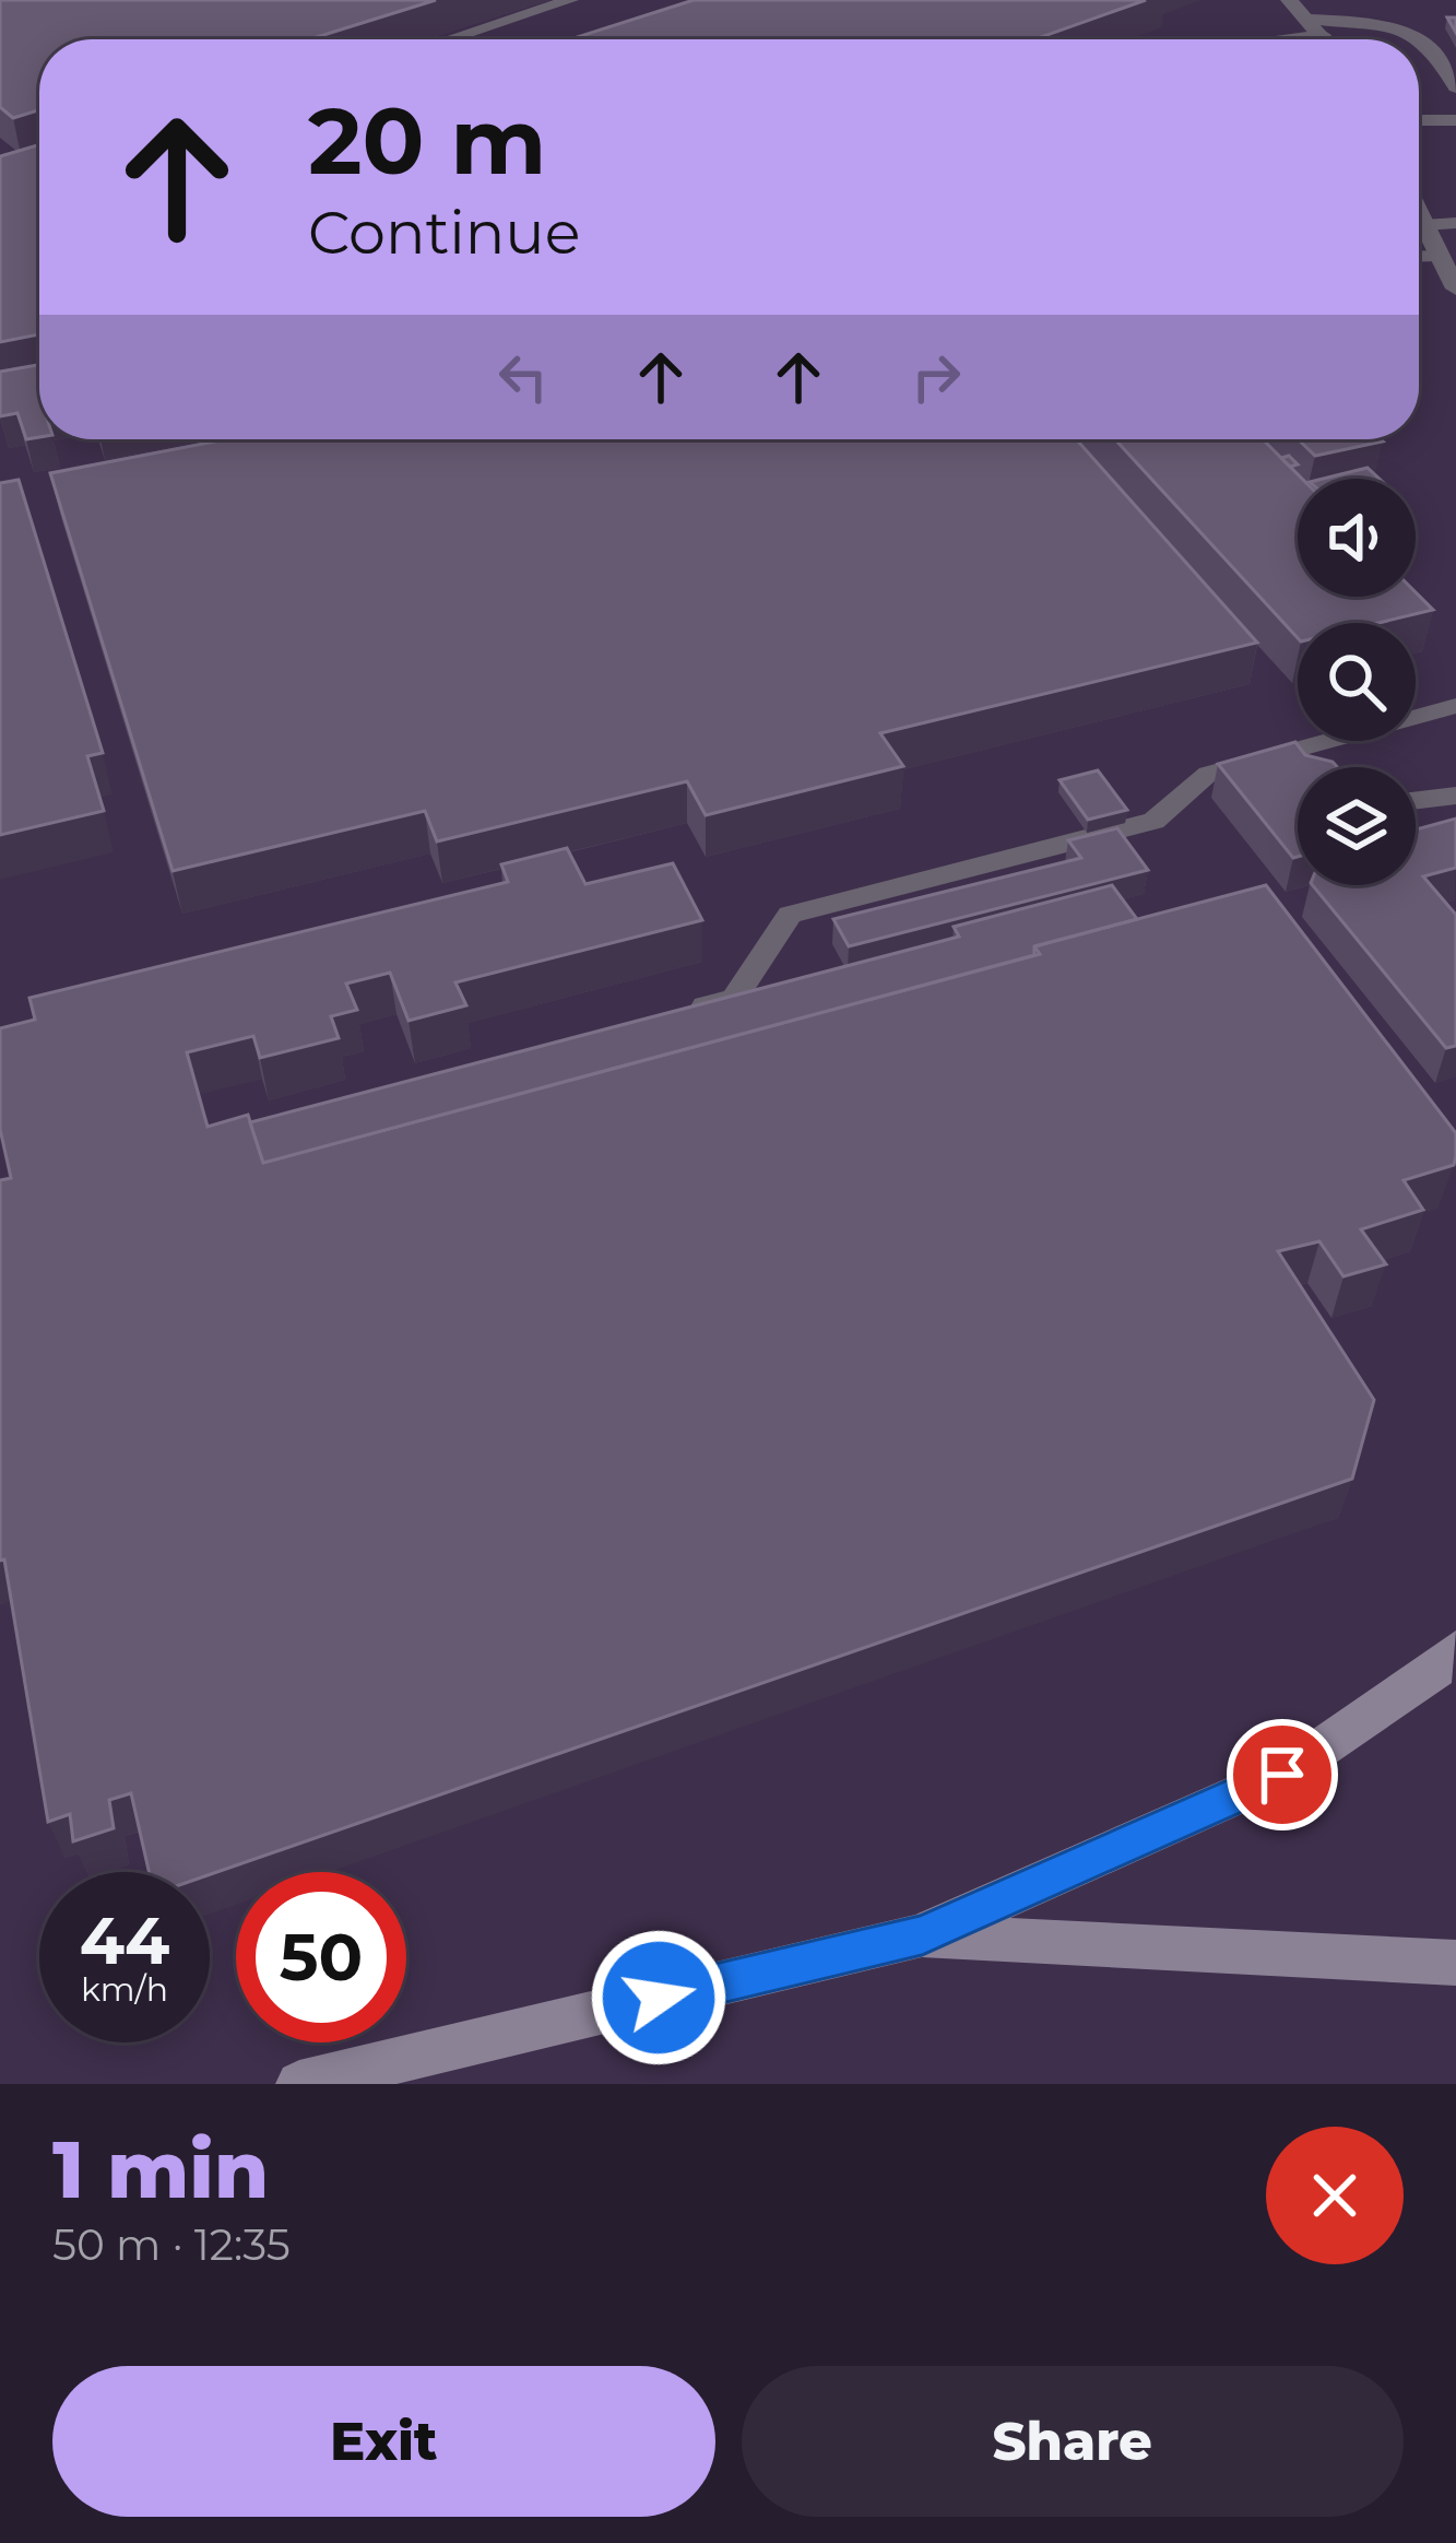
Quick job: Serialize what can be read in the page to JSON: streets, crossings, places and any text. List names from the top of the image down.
{
  "page": {
    "turn": ["20 m", "Continue"],
    "speed": "44 km/h",
    "limit": "50",
    "heading": ["1 min", "50 m · 12:35"],
    "buttons": ["Exit", "Share"]
  }
}
